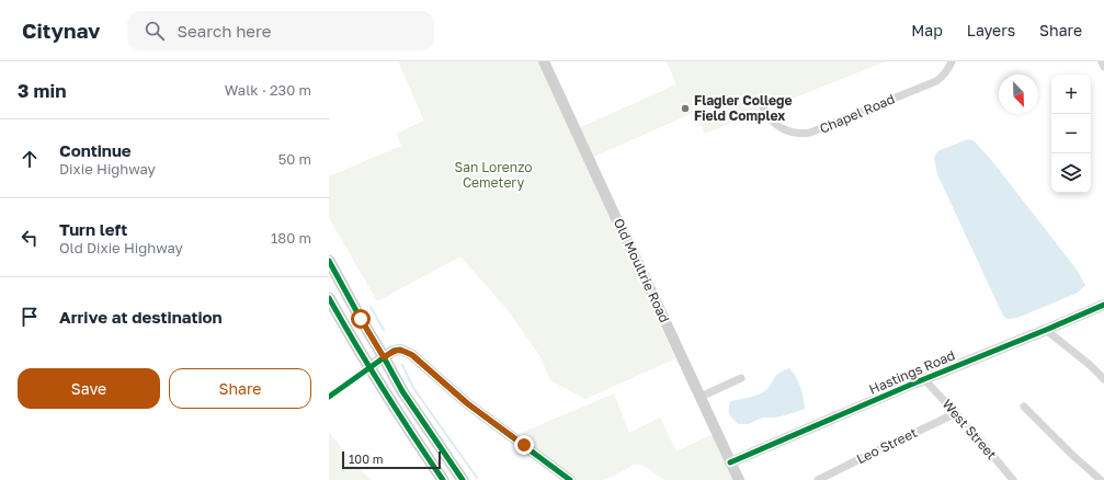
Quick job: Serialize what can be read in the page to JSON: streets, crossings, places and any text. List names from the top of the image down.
{
  "streets": {
    "street": [
      "Chapel Road",
      "Old Moultrie Road",
      "Hastings Road",
      "West Street",
      "Leo Street"
    ]
  },
  "crossings": [
    ["Old Moultrie Road", "Hastings Road"],
    ["Hastings Road", "West Street"],
    ["West Street", "Leo Street"]
  ],
  "parks": ["San Lorenzo Cemetery"],
  "places": ["Flagler College Field Complex"],
  "scale_bar": "100 m",
  "north": "bottom right",
  "page": {
    "header": "Citynav",
    "search": "Search here",
    "nav": ["Map", "Layers", "Share"],
    "heading": ["3 min", "Walk · 230 m"],
    "map_buttons": ["+", "−"],
    "list": [
      ["Continue", "Dixie Highway", "50 m"],
      ["Turn left", "Old Dixie Highway", "180 m"],
      "Arrive at destination"
    ],
    "buttons": ["Save", "Share"],
    "scale": "100 m"
  }
}
